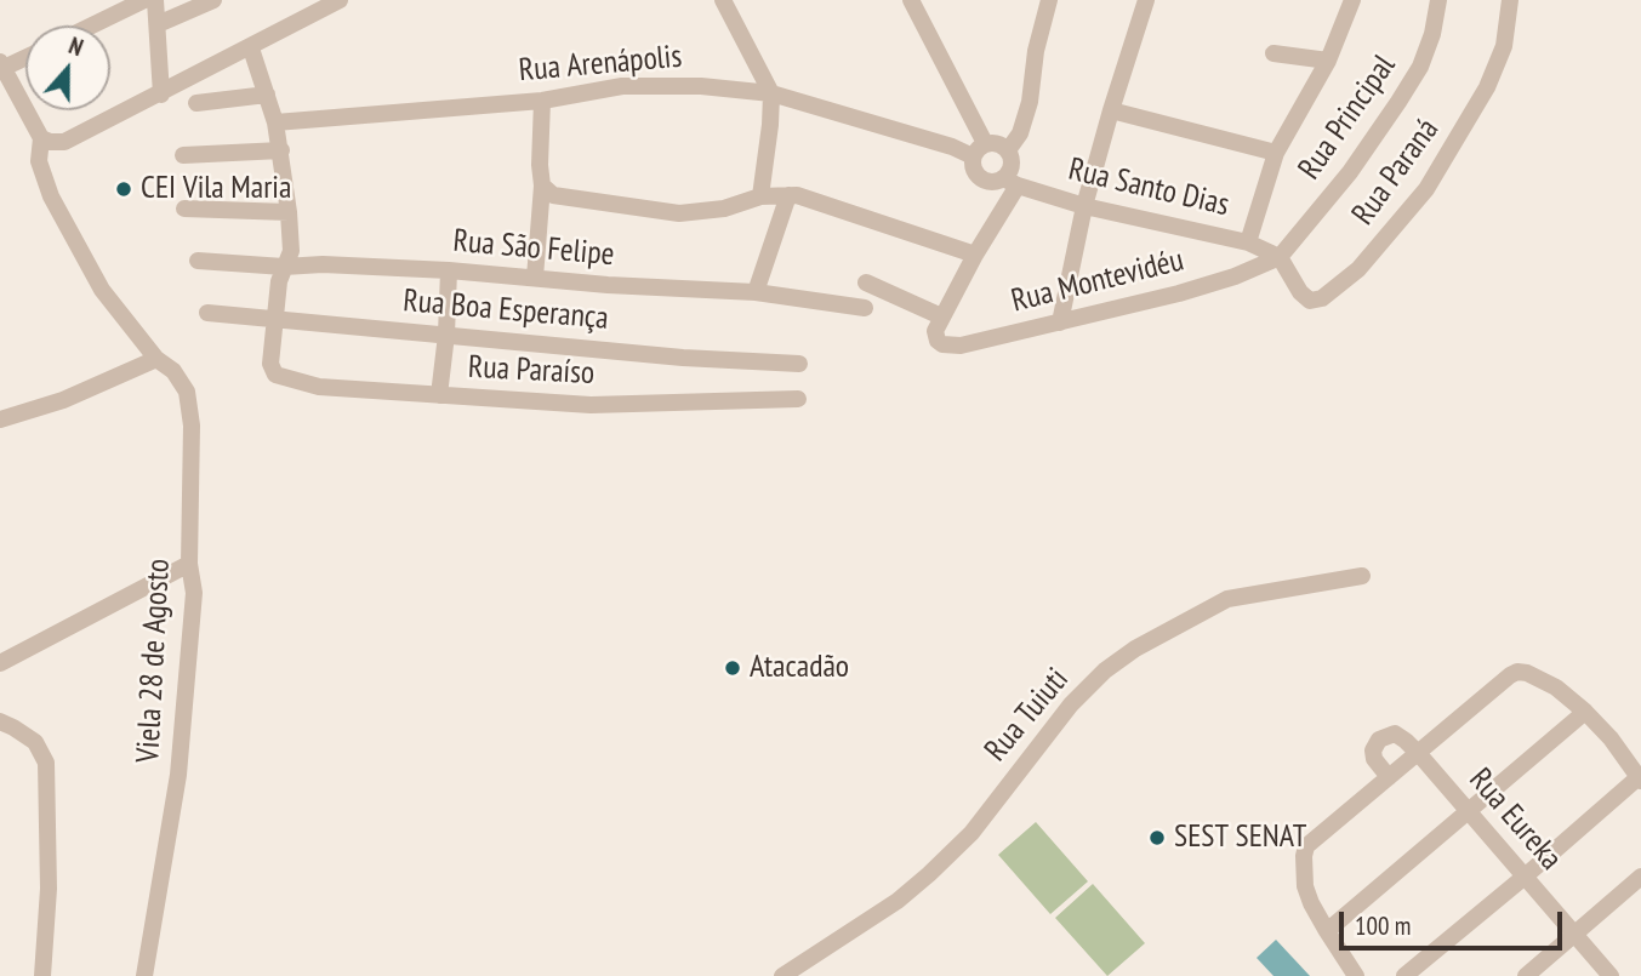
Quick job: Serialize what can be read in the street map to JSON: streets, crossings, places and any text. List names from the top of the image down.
{
  "streets": {
    "street": [
      "Rua Arenápolis",
      "Rua Principal",
      "Rua Paraná",
      "Rua Santo Dias",
      "Rua São Felipe",
      "Rua Montevidéu",
      "Rua Boa Esperança",
      "Rua Paraíso",
      "Viela 28 de Agosto",
      "Rua Tuiuti",
      "Rua Eureka"
    ]
  },
  "crossings": [
    ["Rua Arenápolis", "Rua Santo Dias"],
    ["Rua Principal", "Rua Paraná"],
    ["Rua Principal", "Rua Santo Dias"],
    ["Rua Principal", "Rua Montevidéu"],
    ["Rua Paraná", "Rua Santo Dias"],
    ["Rua Paraná", "Rua Montevidéu"],
    ["Rua Santo Dias", "Rua Montevidéu"],
    ["Rua Boa Esperança", "Rua Paraíso"]
  ],
  "places": ["CEI Vila Maria", "Atacadão", "SEST SENAT"],
  "scale_bar": "100 m",
  "north": "top"
}
